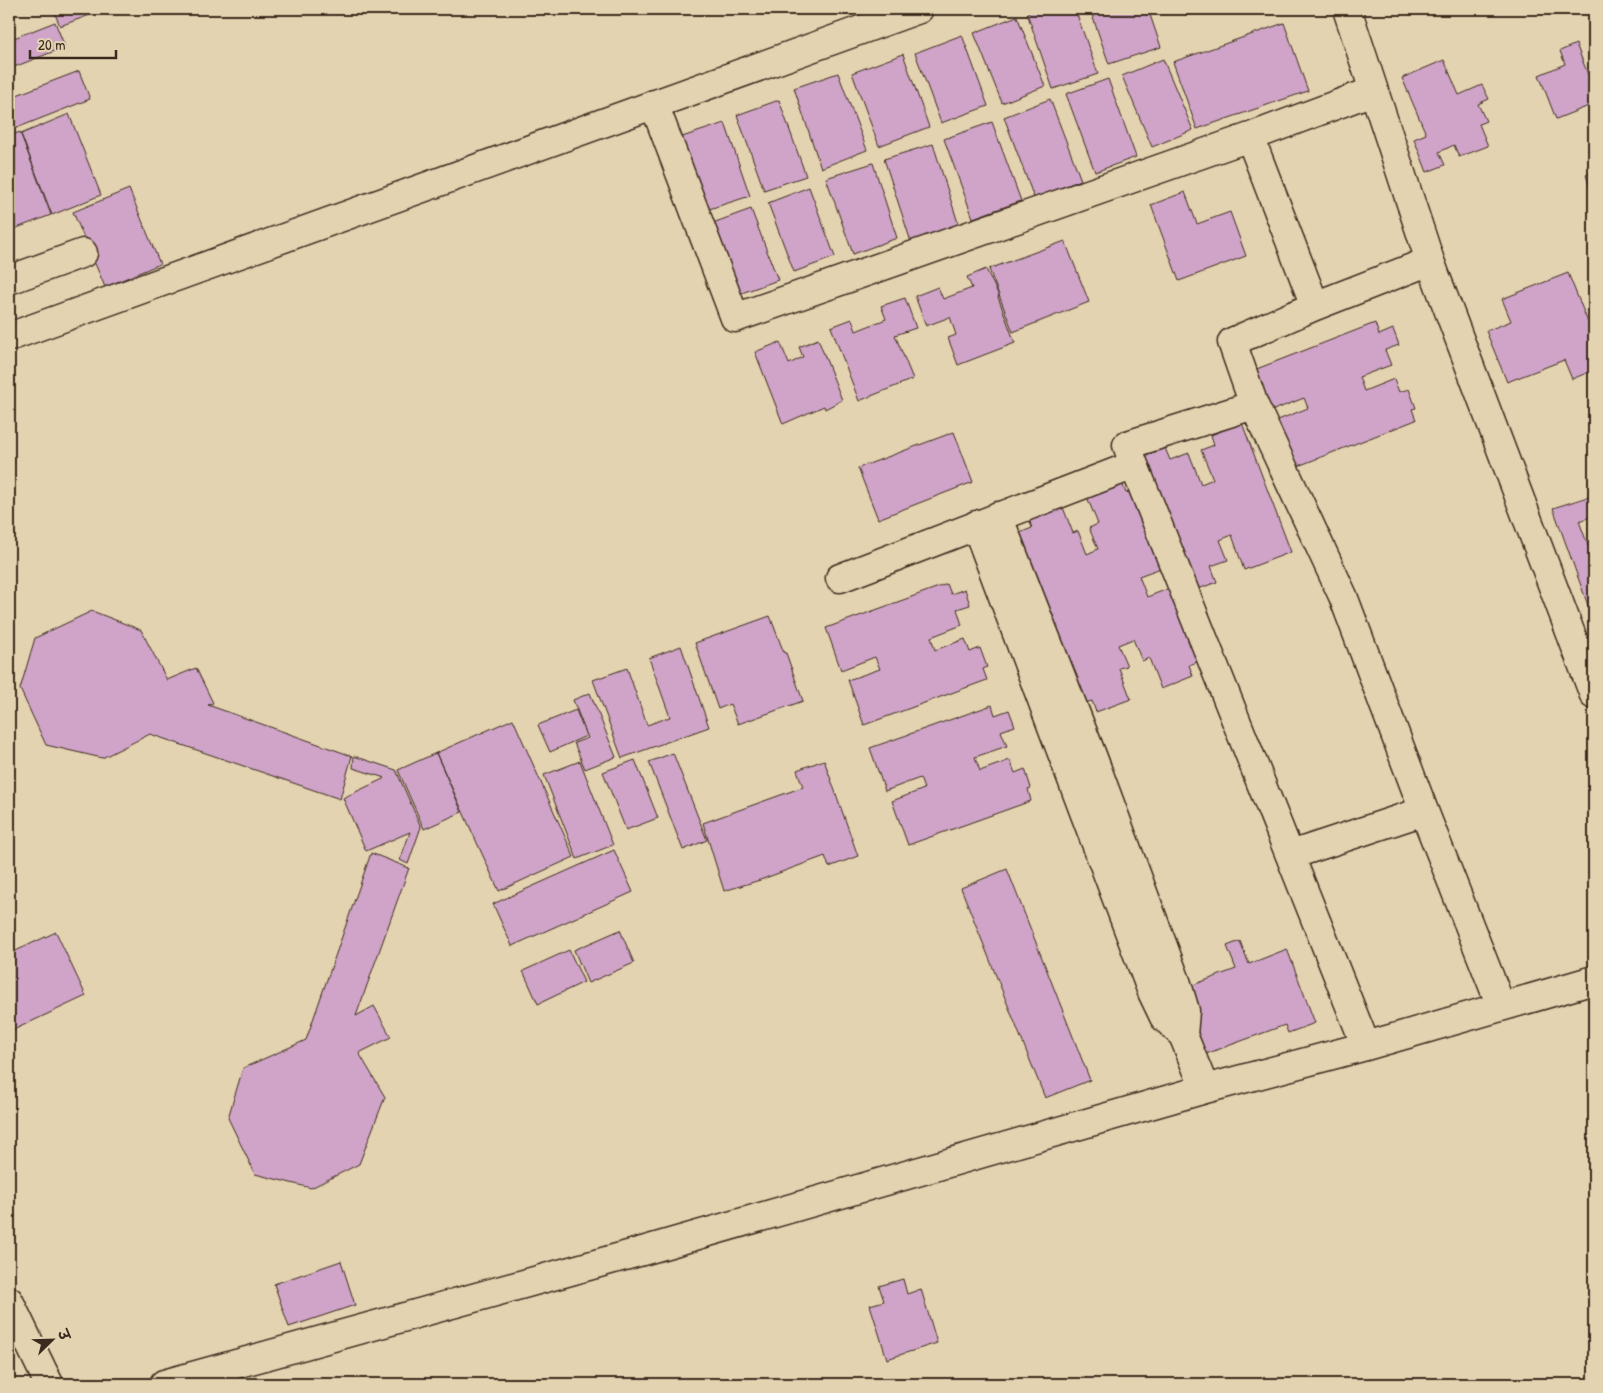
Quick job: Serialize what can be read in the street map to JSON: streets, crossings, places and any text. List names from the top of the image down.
{
  "scale_bar": "20 m",
  "north": "top right"
}
